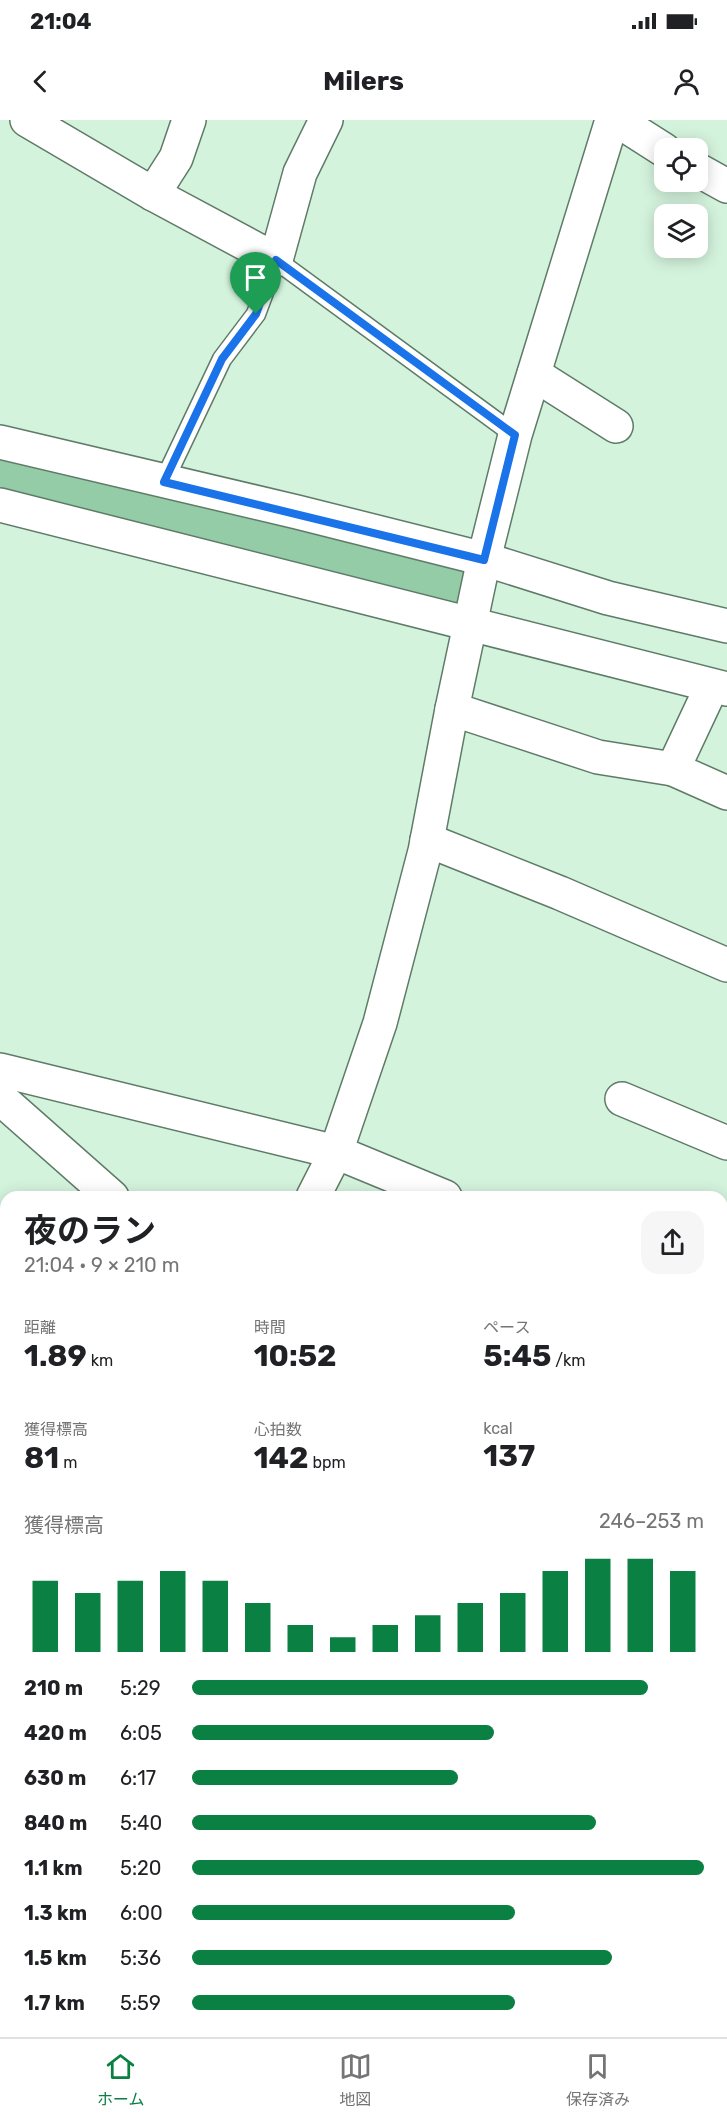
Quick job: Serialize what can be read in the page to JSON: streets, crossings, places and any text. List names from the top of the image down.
{
  "page": {
    "status": "21:04",
    "header": "Milers",
    "heading": ["夜のラン", "21:04 · 9 × 210 m"],
    "stats": [
      ["距離", "1.89 km"],
      ["時間", "10:52"],
      ["ペース", "5:45 /km"],
      ["獲得標高", "81 m"],
      ["心拍数", "142 bpm"],
      ["kcal", "137"]
    ],
    "chart": ["獲得標高", "246–253 m"],
    "list": [
      {
        "name": "210 m",
        "note": "5:29"
      },
      {
        "name": "420 m",
        "note": "6:05"
      },
      {
        "name": "630 m",
        "note": "6:17"
      },
      {
        "name": "840 m",
        "note": "5:40"
      },
      {
        "name": "1.1 km",
        "note": "5:20"
      },
      {
        "name": "1.3 km",
        "note": "6:00"
      },
      {
        "name": "1.5 km",
        "note": "5:36"
      },
      {
        "name": "1.7 km",
        "note": "5:59"
      }
    ],
    "tabs": ["ホーム", "地図", "保存済み"]
  }
}
